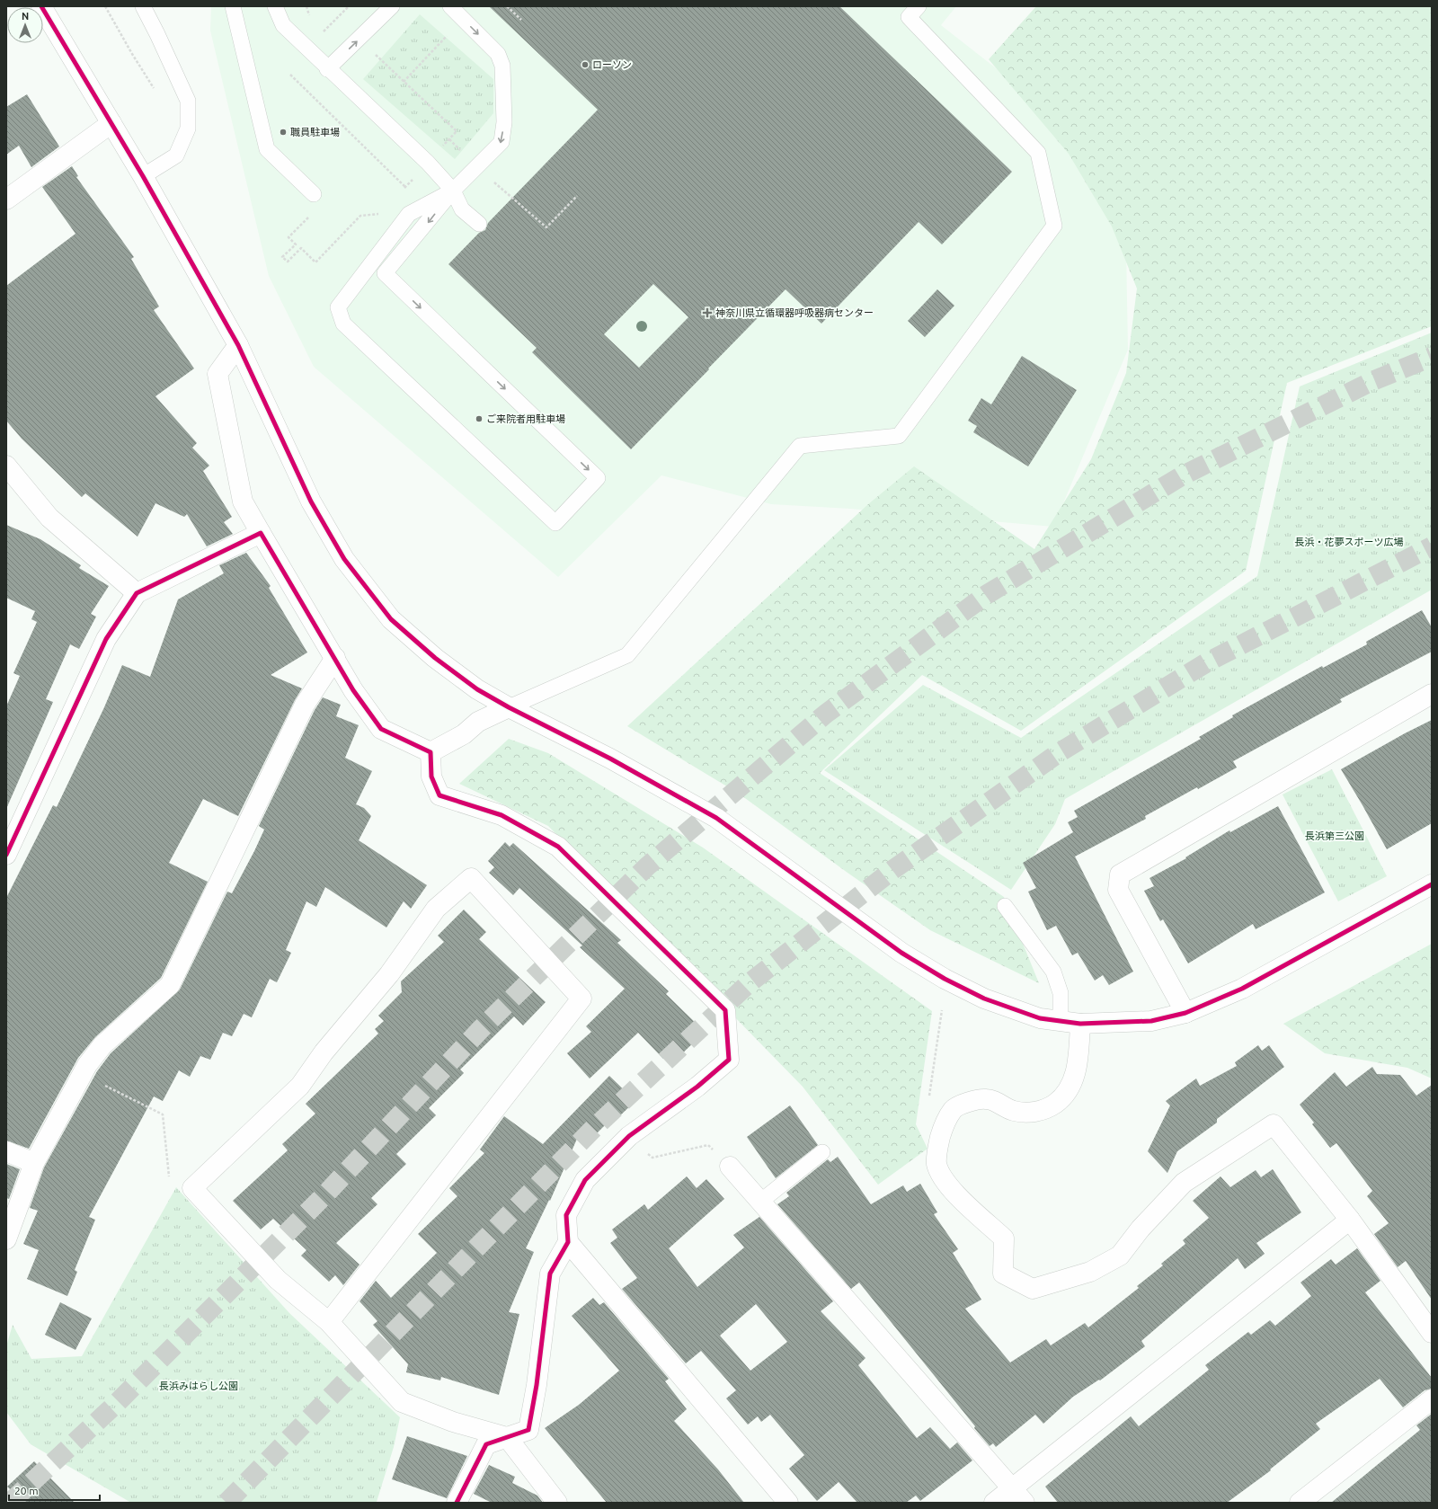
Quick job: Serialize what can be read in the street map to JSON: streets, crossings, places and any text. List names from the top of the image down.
{
  "parks": ["長浜・花夢スポーツ広場", "長浜第三公園", "長浜みはらし公園"],
  "places": {
    "other": ["ローソン", "職員駐車場", "ご来院者用駐車場"],
    "health": ["神奈川県立循環器呼吸器病センター"]
  },
  "scale_bar": "20 m",
  "north": "top"
}
